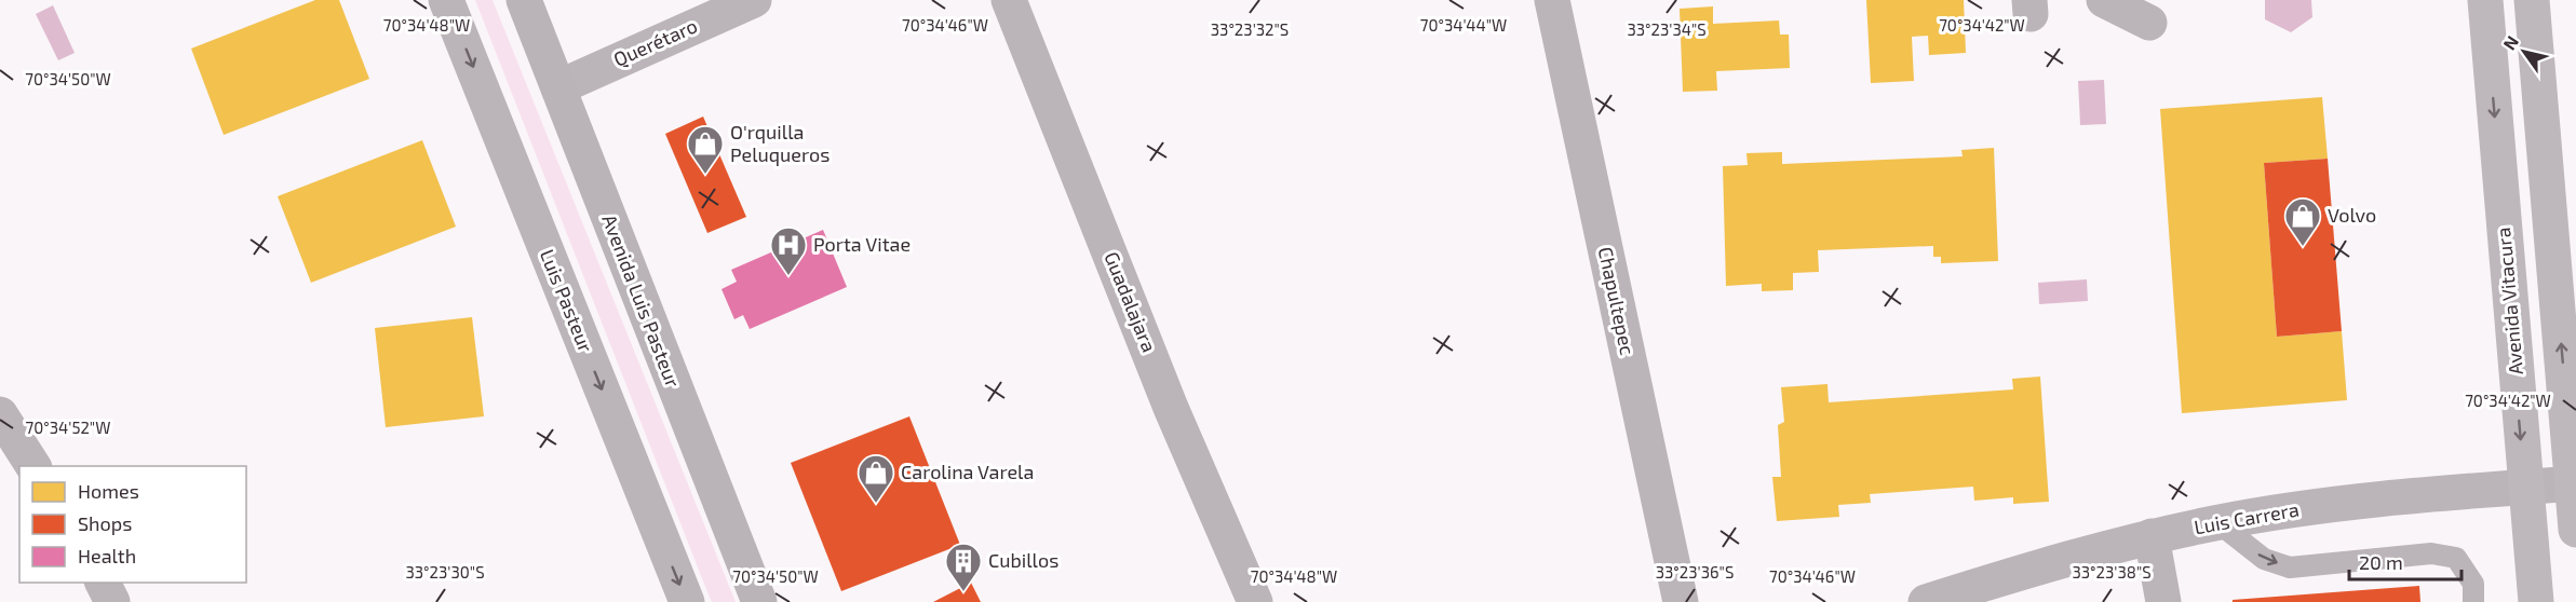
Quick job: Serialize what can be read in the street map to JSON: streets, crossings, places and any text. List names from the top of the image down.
{
  "streets": {
    "main road": ["Avenida Luis Pasteur", "Avenida Vitacura"],
    "street": [
      "Querétaro",
      "Luis Pasteur",
      "Chapultepec",
      "Guadalajara",
      "Luis Carrera"
    ]
  },
  "crossings": [
    ["Querétaro", "Avenida Luis Pasteur"],
    ["Avenida Vitacura", "Luis Carrera"]
  ],
  "one_way": ["Luis Pasteur"],
  "places": {
    "shop": ["O'rquilla Peluqueros", "Volvo", "Carolina Varela"],
    "hospital": ["Porta Vitae"],
    "building": ["Cubillos"]
  },
  "legend": ["Homes", "Shops", "Health"],
  "scale_bar": "20 m",
  "north": "top left",
  "coordinates": [
    "70°34'48\"W",
    "70°34'46\"W",
    "70°34'44\"W",
    "70°34'42\"W",
    "33°23'32\"S",
    "33°23'34\"S",
    "70°34'50\"W",
    "70°34'52\"W",
    "33°23'30\"S",
    "33°23'36\"S",
    "33°23'38\"S"
  ]
}
